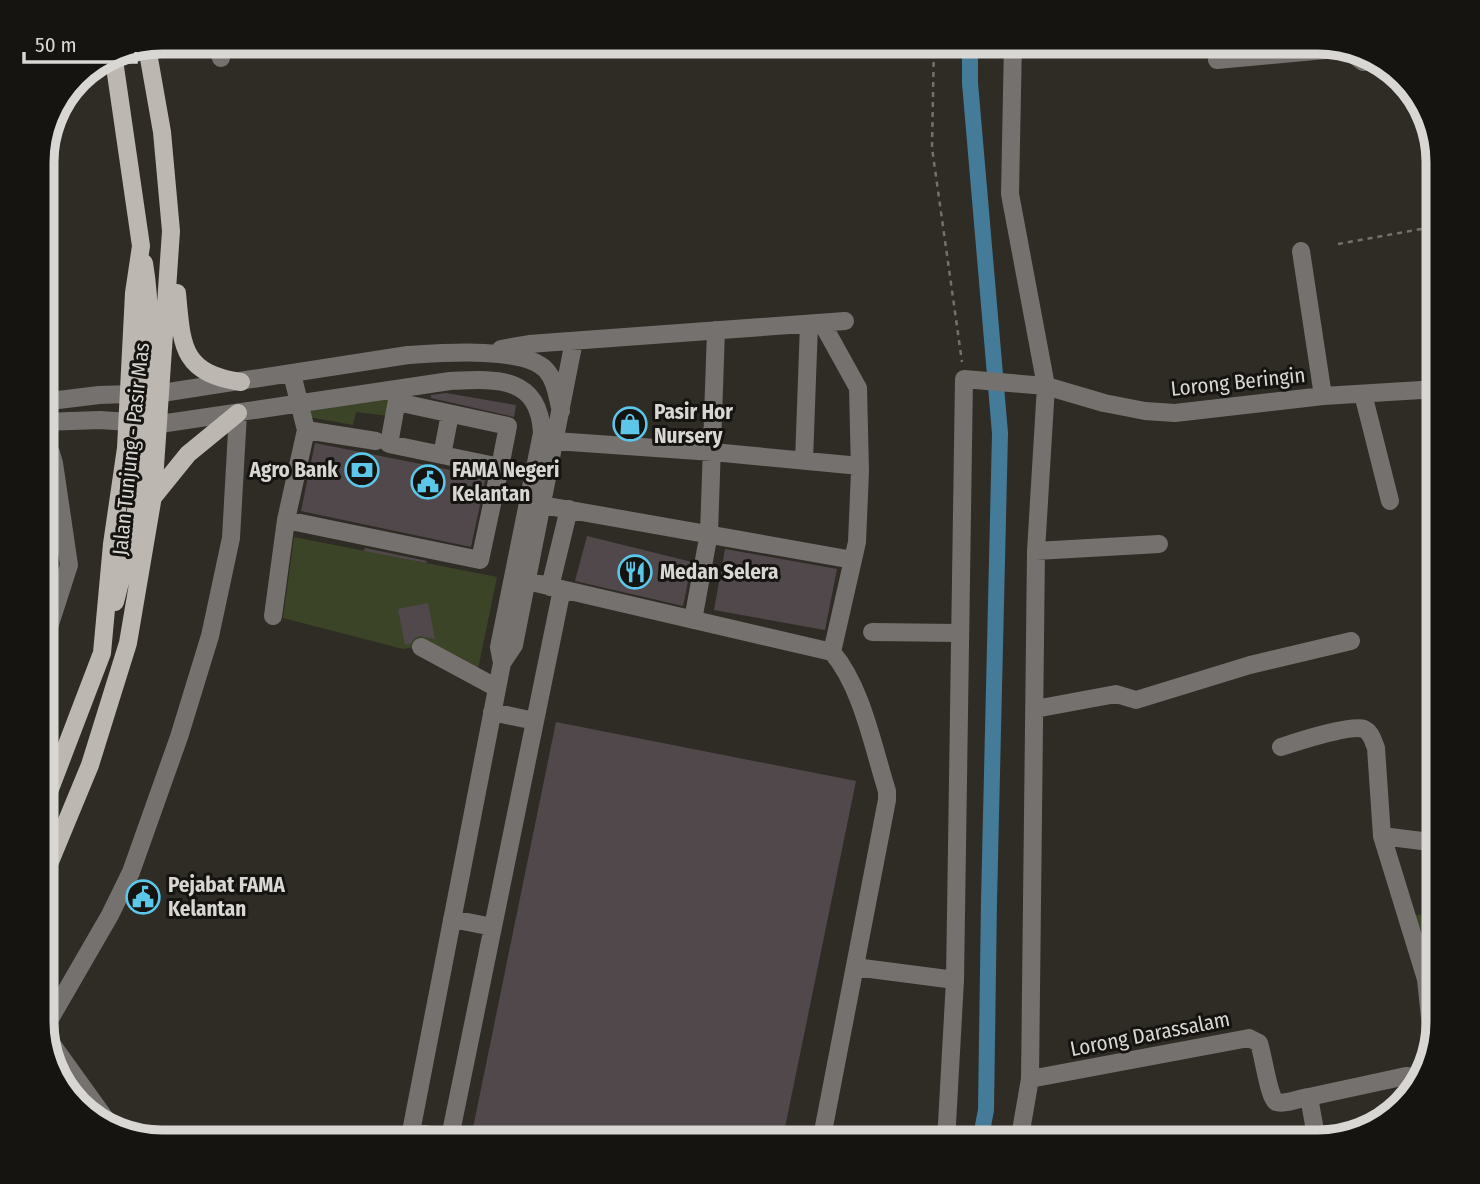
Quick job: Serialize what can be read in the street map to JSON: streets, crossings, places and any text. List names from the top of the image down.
{
  "streets": {
    "main road": ["Jalan Tunjung - Pasir Mas"],
    "street": ["Lorong Beringin", "Lorong Darassalam"]
  },
  "places": {
    "shop": ["Pasir Hor Nursery"],
    "bank": ["Agro Bank"],
    "public building": ["FAMA Negeri Kelantan", "Pejabat FAMA Kelantan"],
    "restaurant": ["Medan Selera"]
  },
  "scale_bar": "50 m"
}
